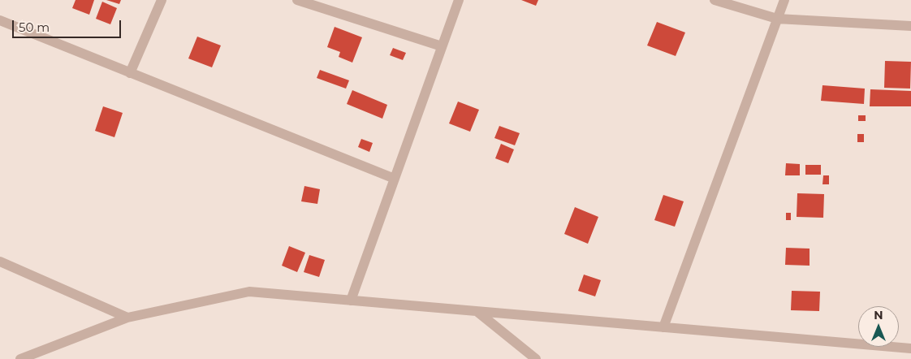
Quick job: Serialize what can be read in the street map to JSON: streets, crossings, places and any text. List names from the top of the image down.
{
  "scale_bar": "50 m",
  "north": "top"
}
